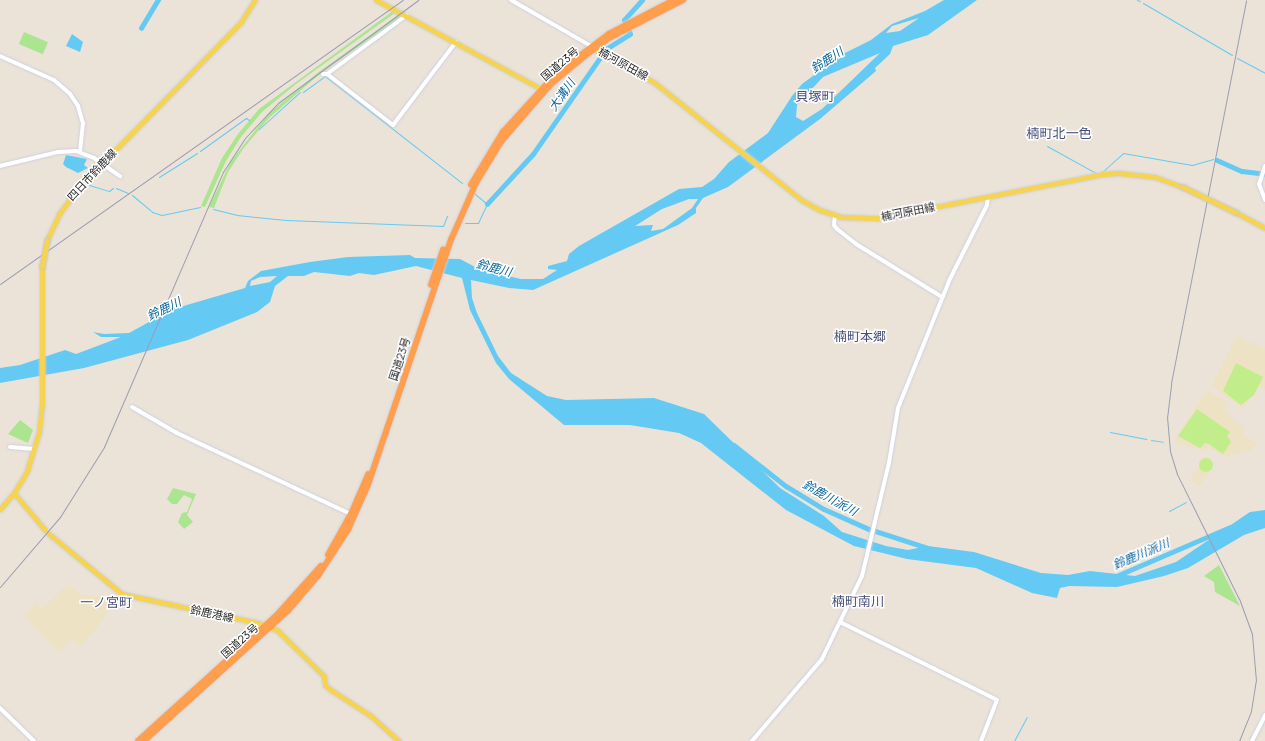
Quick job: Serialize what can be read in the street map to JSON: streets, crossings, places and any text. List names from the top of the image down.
{
  "streets": {
    "highway": ["国道23号"],
    "main road": ["楠河原田線", "四日市鈴鹿線", "鈴鹿港線"]
  },
  "crossings": [
    ["国道23号", "楠河原田線"],
    ["国道23号", "鈴鹿港線"],
    ["四日市鈴鹿線", "鈴鹿港線"]
  ],
  "districts": [
    "貝塚町",
    "楠町北一色",
    "楠町本郷",
    "楠町南川",
    "一ノ宮町"
  ],
  "water": ["鈴鹿川", "大溝川", "鈴鹿川派川"]
}
